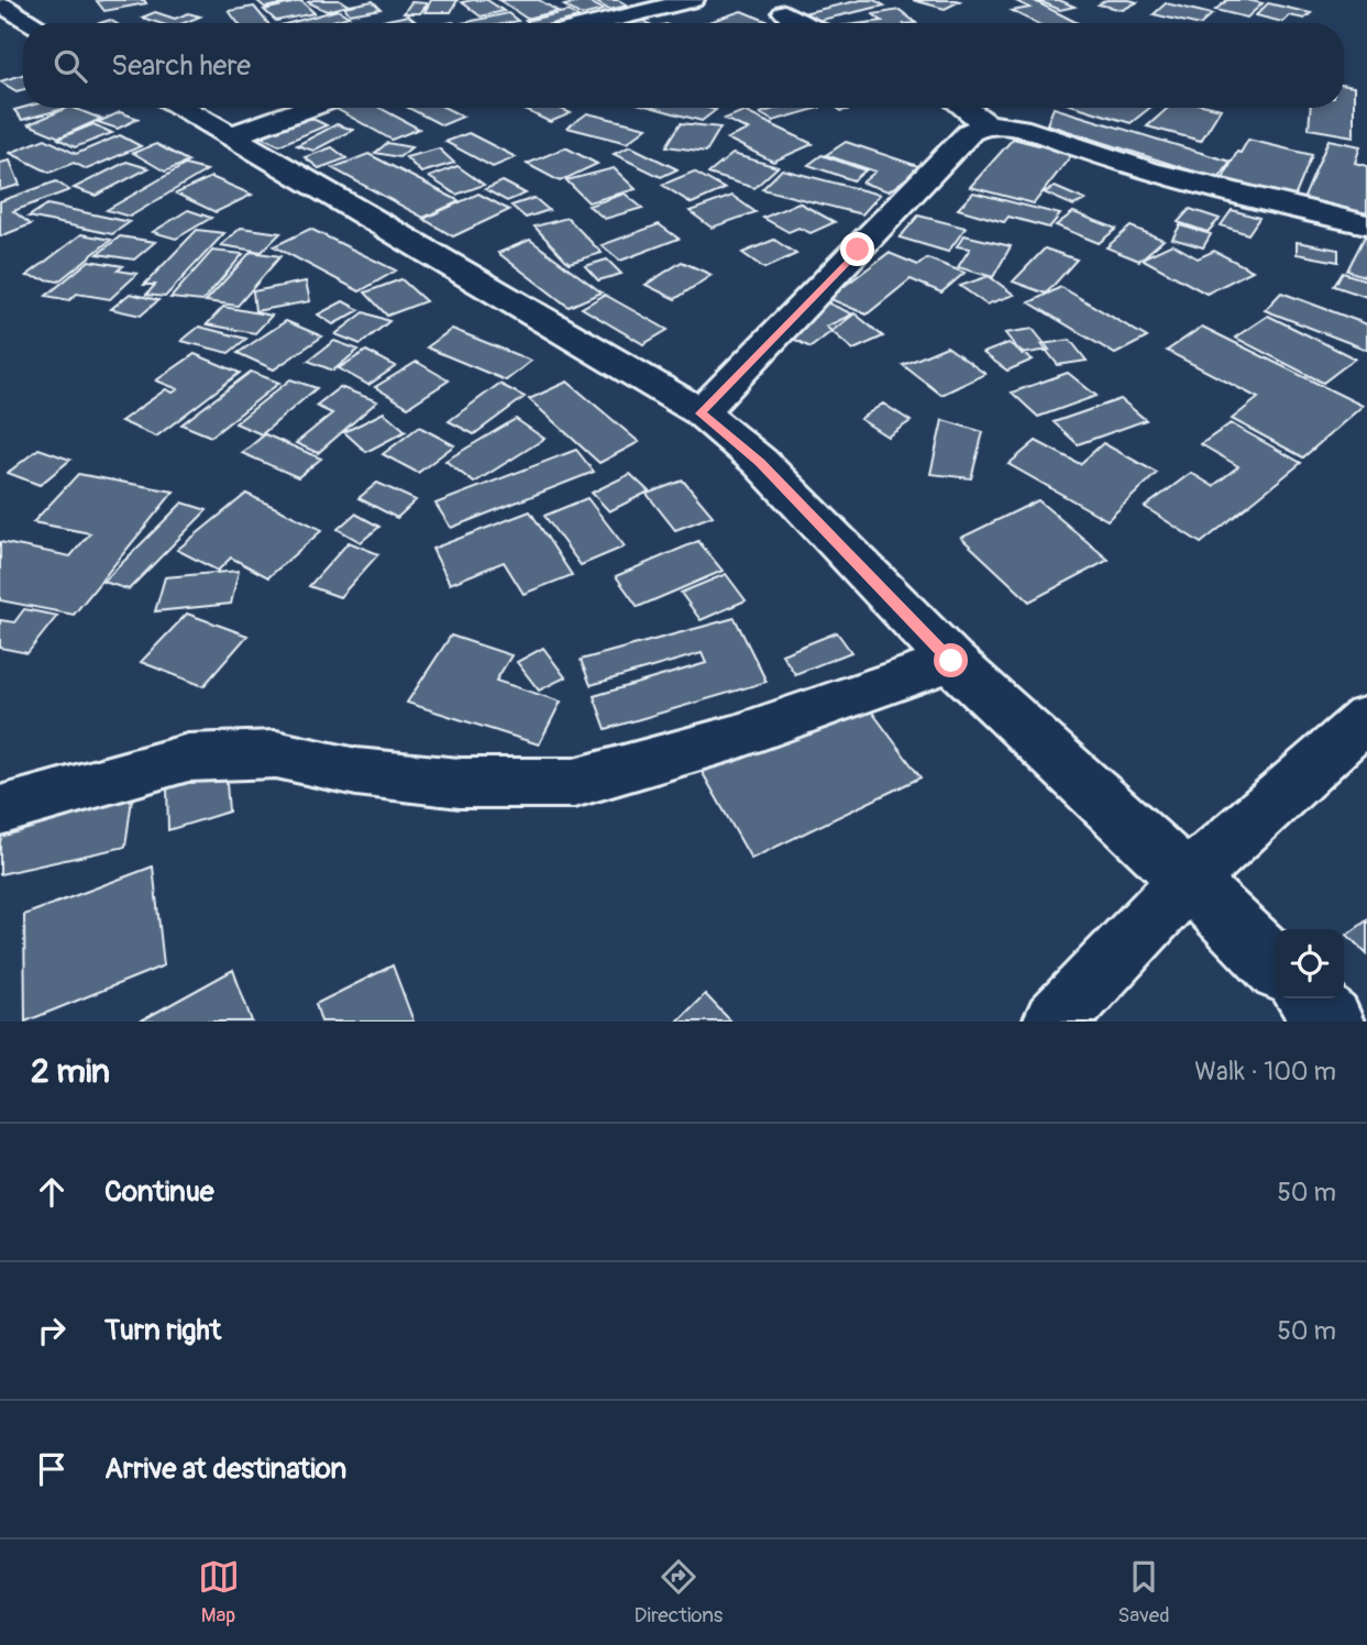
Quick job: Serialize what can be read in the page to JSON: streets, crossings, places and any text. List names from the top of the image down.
{
  "page": {
    "search": "Search here",
    "heading": ["2 min", "Walk · 100 m"],
    "list": [
      ["Continue", "50 m"],
      ["Turn right", "50 m"],
      "Arrive at destination"
    ],
    "nav": ["Map", "Directions", "Saved"]
  }
}
